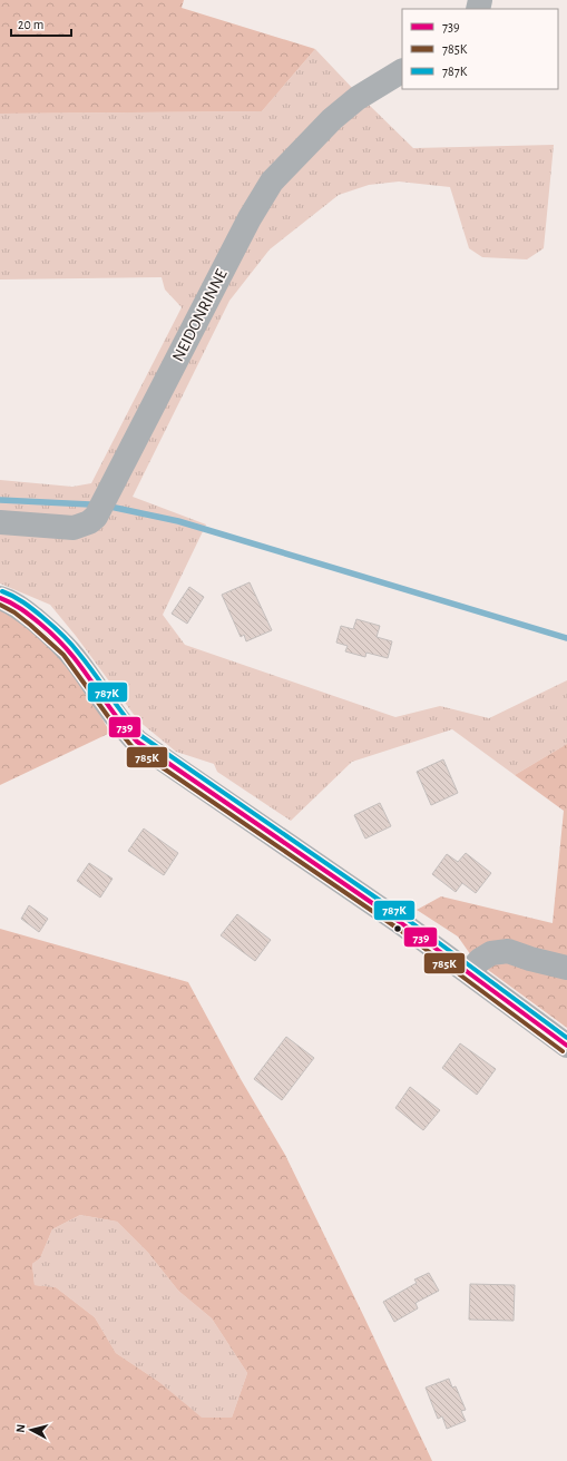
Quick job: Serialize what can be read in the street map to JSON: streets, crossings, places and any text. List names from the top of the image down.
{
  "streets": {
    "street": ["NEIDONRINNE"]
  },
  "lines": ["transit line 787K", "transit line 739", "transit line 785K"],
  "legend": ["739", "785K", "787K"],
  "scale_bar": "20 m",
  "north": "left"
}
